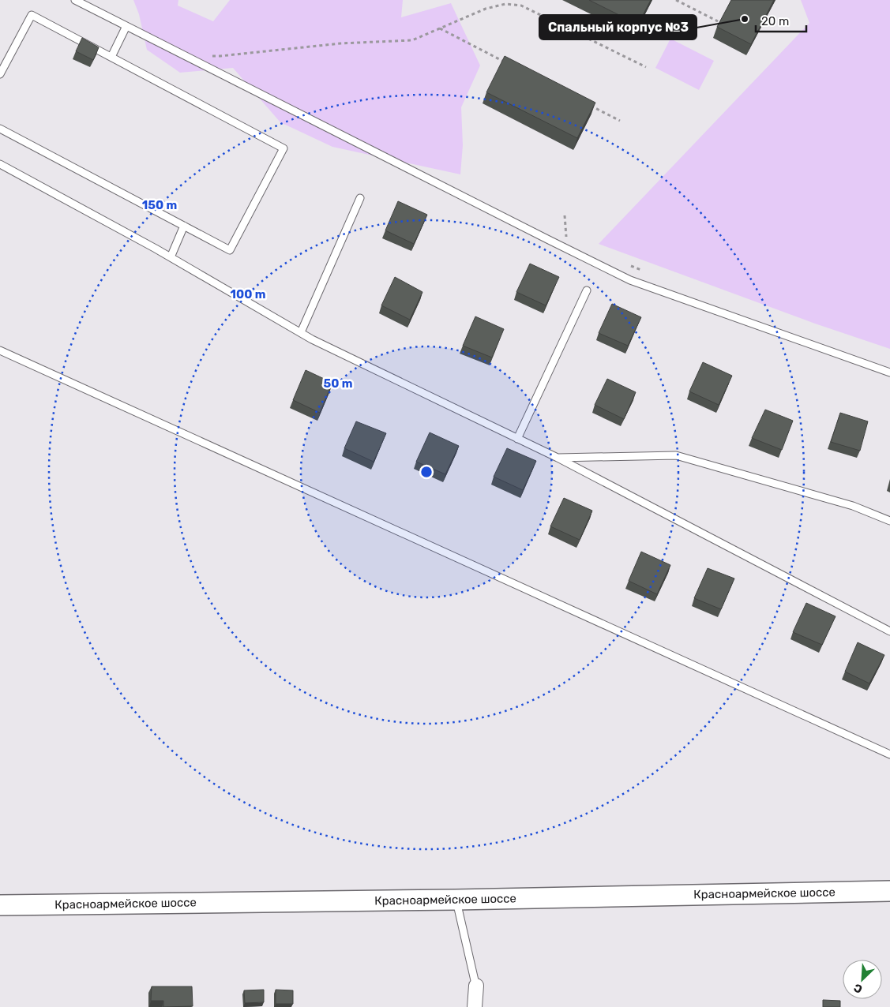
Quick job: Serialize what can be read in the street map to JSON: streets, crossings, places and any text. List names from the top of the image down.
{
  "streets": {
    "main road": ["Красноармейское шоссе"]
  },
  "places": ["Спальный корпус №3"],
  "scale_bar": "20 m",
  "north": "bottom left",
  "rings": ["150 m", "100 m", "50 m"]
}
